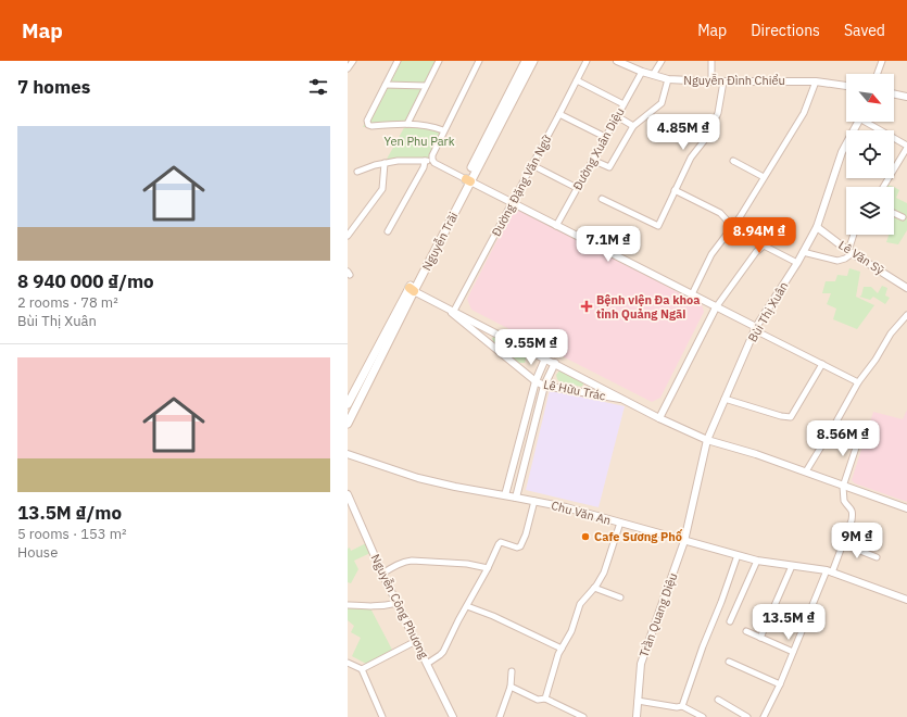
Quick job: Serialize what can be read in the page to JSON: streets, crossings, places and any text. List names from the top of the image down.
{
  "streets": {
    "main road": ["Nguyễn Trãi"],
    "street": [
      "Nguyễn Đình Chiểu",
      "Đường Xuân Diệu",
      "Đường Đặng Văn Ngữ",
      "Lê Văn Sỹ",
      "Bùi Thị Xuân",
      "Lê Hữu Trác",
      "Chu Văn An",
      "Nguyễn Công Phương",
      "Trần Quang Diệu"
    ]
  },
  "crossings": [
    ["Nguyễn Đình Chiểu", "Đường Xuân Diệu"],
    ["Đường Đặng Văn Ngữ", "Lê Hữu Trác"],
    ["Nguyễn Trãi", "Lê Hữu Trác"],
    ["Lê Văn Sỹ", "Bùi Thị Xuân"],
    ["Bùi Thị Xuân", "Lê Hữu Trác"],
    ["Bùi Thị Xuân", "Chu Văn An"],
    ["Bùi Thị Xuân", "Trần Quang Diệu"],
    ["Chu Văn An", "Trần Quang Diệu"]
  ],
  "parks": ["Yen Phu Park"],
  "places": {
    "health": ["Bệnh viện Đa khoa tỉnh Quảng Ngãi"],
    "other": ["Cafe Sương Phố"]
  },
  "north": "bottom right",
  "page": {
    "header": "Map",
    "nav": ["Map", "Directions", "Saved"],
    "heading": "7 homes",
    "list": [
      {
        "name": "8 940 000 ₫/mo",
        "note": "2 rooms · 78 m² · Bùi Thị Xuân"
      },
      {
        "name": "13.5M ₫/mo",
        "note": "5 rooms · 153 m² · House"
      }
    ],
    "price": [
      "4.85M ₫",
      "8.94M ₫",
      "7.1M ₫",
      "9.55M ₫",
      "8.56M ₫",
      "9M ₫",
      "13.5M ₫"
    ]
  }
}
